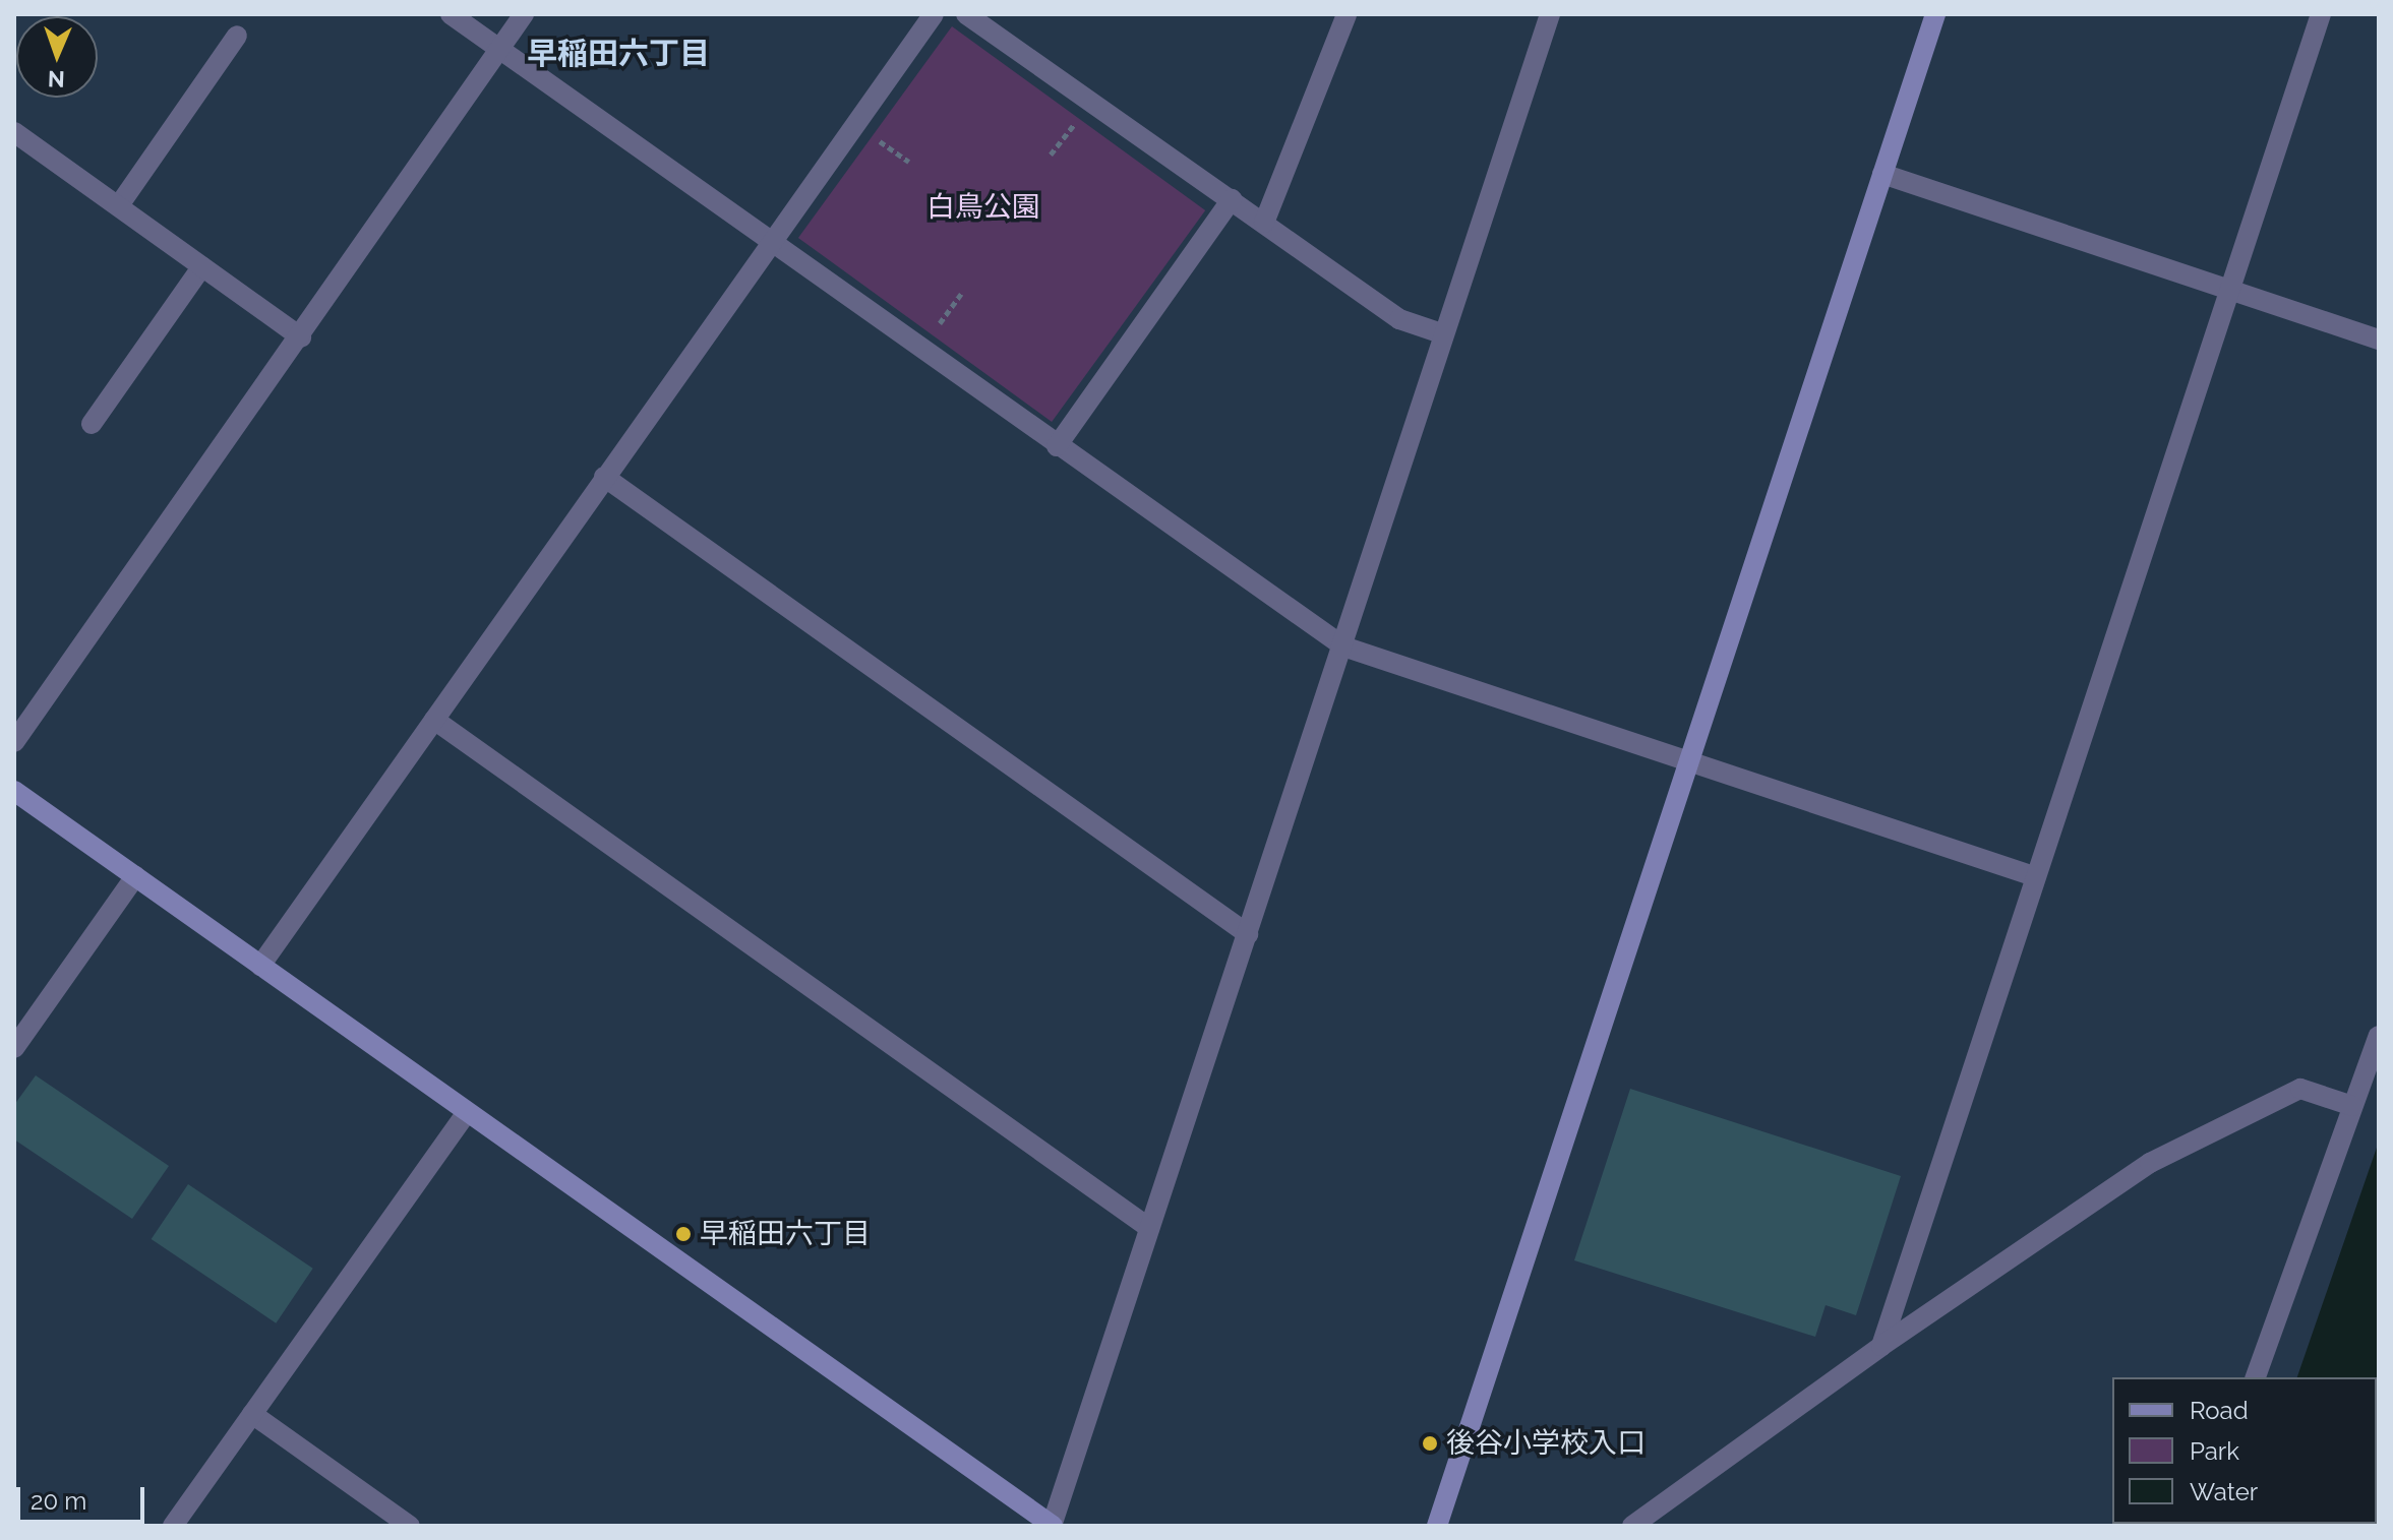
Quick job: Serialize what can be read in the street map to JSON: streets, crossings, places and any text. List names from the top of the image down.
{
  "districts": ["早稲田六丁目"],
  "parks": ["白鳥公園"],
  "places": ["早稲田六丁目", "後谷小学校入口"],
  "legend": ["Road", "Park", "Water"],
  "scale_bar": "20 m",
  "north": "bottom"
}
